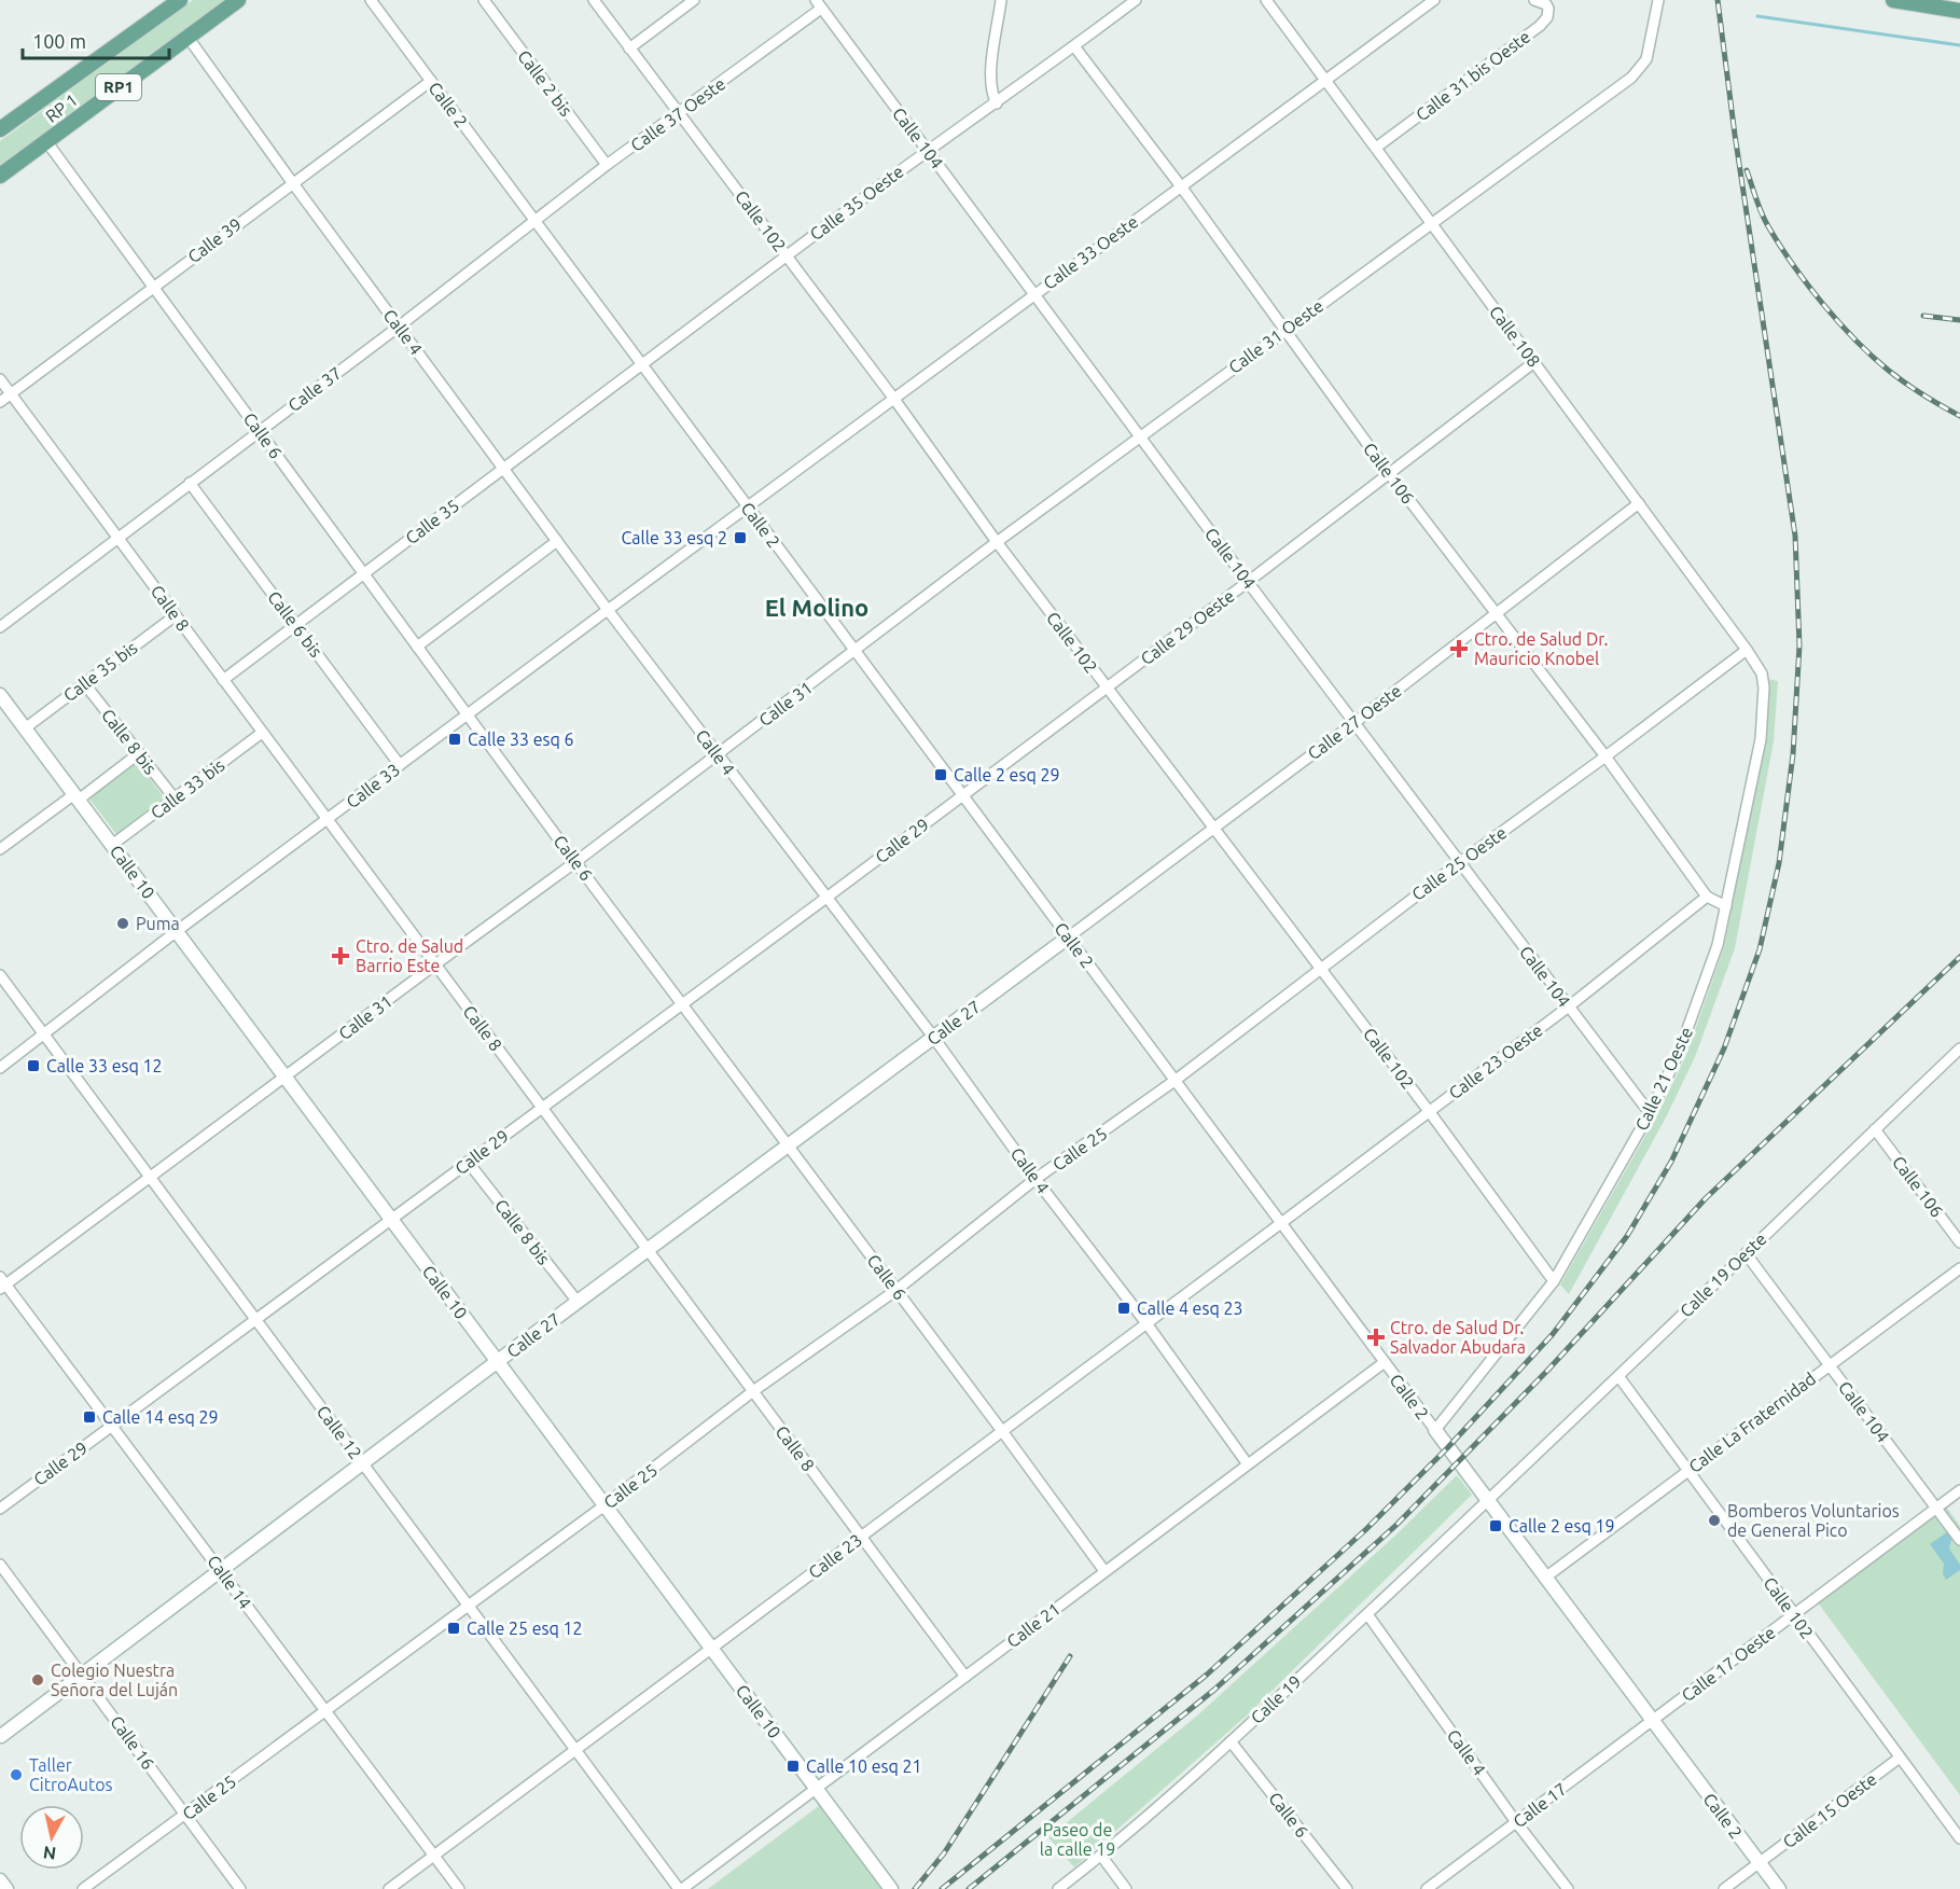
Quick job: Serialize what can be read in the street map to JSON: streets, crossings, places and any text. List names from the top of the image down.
{
  "streets": {
    "main road": ["RP1", "RP 1"],
    "street": [
      "Calle 31 bis Oeste",
      "Calle 2 bis",
      "Calle 2",
      "Calle 37 Oeste",
      "Calle 104",
      "Calle 35 Oeste",
      "Calle 102",
      "Calle 39",
      "Calle 33 Oeste",
      "Calle 4",
      "Calle 31 Oeste",
      "Calle 108",
      "Calle 37",
      "Calle 6",
      "Calle 106",
      "Calle 35",
      "Calle 8",
      "Calle 6 bis",
      "Calle 29 Oeste",
      "Calle 35 bis",
      "Calle 31",
      "Calle 27 Oeste",
      "Calle 8 bis",
      "Calle 33",
      "Calle 33 bis",
      "Calle 29",
      "Calle 25 Oeste",
      "Calle 10",
      "Calle 27",
      "Calle 23 Oeste",
      "Calle 21 Oeste",
      "Calle 25",
      "Calle 19 Oeste",
      "Calle La Fraternidad",
      "Calle 12",
      "Calle 23",
      "Calle 14",
      "Calle 21",
      "Calle 17 Oeste",
      "Calle 19",
      "Calle 16",
      "Calle 17",
      "Calle 15 Oeste"
    ]
  },
  "crossings": [
    ["Calle 31 bis Oeste", "Calle 108"],
    ["Calle 2 bis", "Calle 37 Oeste"],
    ["Calle 2", "Calle 37 Oeste"],
    ["Calle 2", "Calle 35 Oeste"],
    ["Calle 2", "Calle 39"],
    ["Calle 2", "Calle 33 Oeste"],
    ["Calle 2", "Calle 31 Oeste"],
    ["Calle 2", "Calle 37"],
    ["Calle 2", "Calle 35"],
    ["Calle 2", "Calle 29 Oeste"],
    ["Calle 2", "Calle 31"],
    ["Calle 2", "Calle 27 Oeste"],
    ["Calle 2", "Calle 33"],
    ["Calle 2", "Calle 29"],
    ["Calle 2", "Calle 25 Oeste"],
    ["Calle 2", "Calle 27"],
    ["Calle 2", "Calle 23 Oeste"],
    ["Calle 2", "Calle 21 Oeste"],
    ["Calle 2", "Calle 25"],
    ["Calle 2", "Calle 19 Oeste"],
    ["Calle 2", "Calle La Fraternidad"],
    ["Calle 2", "Calle 23"],
    ["Calle 2", "Calle 21"],
    ["Calle 2", "Calle 17 Oeste"],
    ["Calle 2", "Calle 19"],
    ["Calle 2", "Calle 17"],
    ["Calle 2", "Calle 15 Oeste"],
    ["RP 1", "Calle 4"],
    ["RP 1", "Calle 6"],
    ["Calle 37 Oeste", "Calle 104"],
    ["Calle 37 Oeste", "Calle 102"],
    ["Calle 37 Oeste", "Calle 37"],
    ["Calle 104", "Calle 35 Oeste"],
    ["Calle 104", "Calle 33 Oeste"],
    ["Calle 104", "Calle 31 Oeste"],
    ["Calle 104", "Calle 29 Oeste"],
    ["Calle 104", "Calle 27 Oeste"],
    ["Calle 104", "Calle 25 Oeste"],
    ["Calle 104", "Calle 23 Oeste"],
    ["Calle 104", "Calle 21 Oeste"],
    ["Calle 104", "Calle 19 Oeste"],
    ["Calle 104", "Calle La Fraternidad"],
    ["Calle 104", "Calle 17 Oeste"],
    ["Calle 35 Oeste", "Calle 102"],
    ["Calle 35 Oeste", "Calle 106"],
    ["Calle 35 Oeste", "Calle 35"],
    ["Calle 102", "Calle 33 Oeste"],
    ["Calle 102", "Calle 31 Oeste"],
    ["Calle 102", "Calle 29 Oeste"],
    ["Calle 102", "Calle 27 Oeste"],
    ["Calle 102", "Calle 25 Oeste"],
    ["Calle 102", "Calle 23 Oeste"],
    ["Calle 102", "Calle 21 Oeste"],
    ["Calle 102", "Calle 19 Oeste"],
    ["Calle 102", "Calle La Fraternidad"],
    ["Calle 102", "Calle 17 Oeste"],
    ["Calle 102", "Calle 15 Oeste"],
    ["Calle 39", "Calle 4"],
    ["Calle 39", "Calle 6"],
    ["Calle 39", "Calle 8"],
    ["Calle 33 Oeste", "Calle 108"],
    ["Calle 33 Oeste", "Calle 106"],
    ["Calle 33 Oeste", "Calle 33"],
    ["Calle 4", "Calle 37"],
    ["Calle 4", "Calle 35"],
    ["Calle 4", "Calle 31"],
    ["Calle 4", "Calle 33"],
    ["Calle 4", "Calle 29"],
    ["Calle 4", "Calle 27"],
    ["Calle 4", "Calle 25"],
    ["Calle 4", "Calle 23"],
    ["Calle 4", "Calle 21"],
    ["Calle 4", "Calle 19"],
    ["Calle 4", "Calle 17"],
    ["Calle 31 Oeste", "Calle 108"],
    ["Calle 31 Oeste", "Calle 106"],
    ["Calle 31 Oeste", "Calle 31"],
    ["Calle 108", "Calle 29 Oeste"],
    ["Calle 108", "Calle 27 Oeste"],
    ["Calle 108", "Calle 25 Oeste"],
    ["Calle 108", "Calle 21 Oeste"],
    ["Calle 37", "Calle 6"],
    ["Calle 37", "Calle 8"],
    ["Calle 37", "Calle 6 bis"],
    ["Calle 6", "Calle 35"],
    ["Calle 6", "Calle 31"],
    ["Calle 6", "Calle 33"],
    ["Calle 6", "Calle 29"],
    ["Calle 6", "Calle 27"],
    ["Calle 6", "Calle 25"],
    ["Calle 6", "Calle 23"],
    ["Calle 6", "Calle 21"],
    ["Calle 6", "Calle 19"],
    ["Calle 106", "Calle 29 Oeste"],
    ["Calle 106", "Calle 27 Oeste"],
    ["Calle 106", "Calle 25 Oeste"],
    ["Calle 106", "Calle 23 Oeste"],
    ["Calle 106", "Calle 19 Oeste"],
    ["Calle 35", "Calle 8"],
    ["Calle 35", "Calle 6 bis"],
    ["Calle 8", "Calle 35 bis"],
    ["Calle 8", "Calle 31"],
    ["Calle 8", "Calle 33"],
    ["Calle 8", "Calle 33 bis"],
    ["Calle 8", "Calle 29"],
    ["Calle 8", "Calle 27"],
    ["Calle 8", "Calle 25"],
    ["Calle 8", "Calle 23"],
    ["Calle 8", "Calle 21"],
    ["Calle 6 bis", "Calle 33"],
    ["Calle 29 Oeste", "Calle 29"],
    ["Calle 35 bis", "Calle 8 bis"],
    ["Calle 35 bis", "Calle 10"],
    ["Calle 31", "Calle 10"],
    ["Calle 31", "Calle 12"],
    ["Calle 31", "Calle 14"],
    ["Calle 27 Oeste", "Calle 27"],
    ["Calle 8 bis", "Calle 33 bis"],
    ["Calle 8 bis", "Calle 29"],
    ["Calle 8 bis", "Calle 27"],
    ["Calle 33", "Calle 10"],
    ["Calle 33", "Calle 12"],
    ["Calle 33 bis", "Calle 10"],
    ["Calle 29", "Calle 10"],
    ["Calle 29", "Calle 12"],
    ["Calle 29", "Calle 14"],
    ["Calle 25 Oeste", "Calle 25"],
    ["Calle 10", "Calle 27"],
    ["Calle 10", "Calle 25"],
    ["Calle 10", "Calle 23"],
    ["Calle 10", "Calle 21"],
    ["Calle 27", "Calle 12"],
    ["Calle 27", "Calle 14"],
    ["Calle 27", "Calle 16"],
    ["Calle 23 Oeste", "Calle 23"],
    ["Calle 25", "Calle 12"],
    ["Calle 25", "Calle 14"],
    ["Calle 25", "Calle 16"],
    ["Calle 19 Oeste", "Calle 19"],
    ["Calle 12", "Calle 23"],
    ["Calle 12", "Calle 21"],
    ["Calle 23", "Calle 14"],
    ["Calle 17 Oeste", "Calle 17"]
  ],
  "districts": ["El Molino"],
  "parks": ["Paseo de la calle 19"],
  "places": {
    "transit": [
      "Calle 33 esq 2",
      "Calle 33 esq 6",
      "Calle 2 esq 29",
      "Calle 33 esq 12",
      "Calle 4 esq 23",
      "Calle 14 esq 29",
      "Calle 2 esq 19",
      "Calle 25 esq 12",
      "Calle 10 esq 21"
    ],
    "health": ["Ctro. de Salud Dr. Mauricio Knobel", "Ctro. de Salud Barrio Este", "Ctro. de Salud Dr. Salvador Abudara"],
    "other": [
      "Puma",
      "Bomberos Voluntarios de General Pico",
      "Colegio Nuestra Señora del Luján",
      "Taller CitroAutos"
    ]
  },
  "scale_bar": "100 m",
  "north": "bottom"
}
